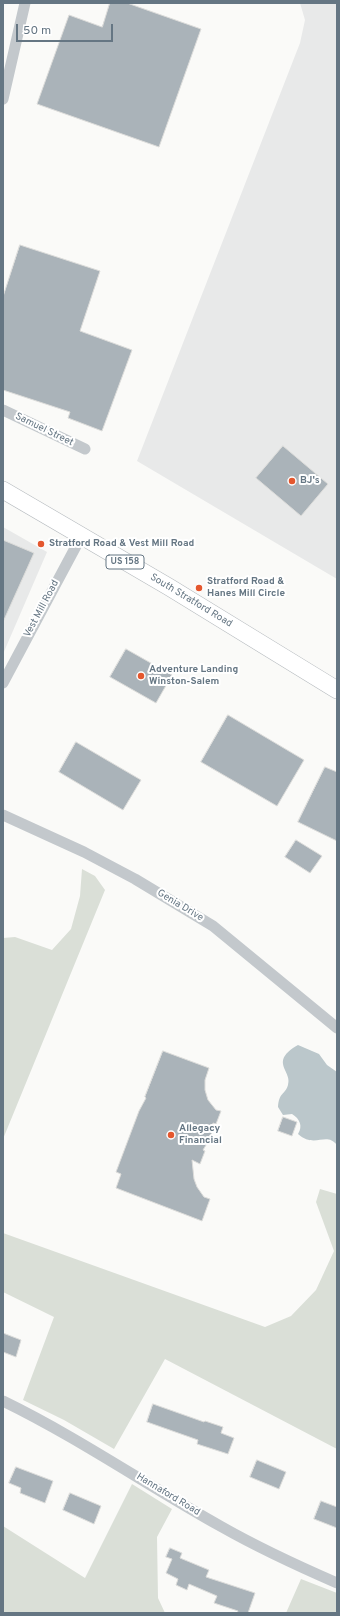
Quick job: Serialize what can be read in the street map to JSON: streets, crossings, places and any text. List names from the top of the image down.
{
  "streets": {
    "main road": ["US 158", "South Stratford Road"],
    "street": [
      "Samuel Street",
      "Vest Mill Road",
      "Genia Drive",
      "Hannaford Road"
    ]
  },
  "crossings": [
    ["South Stratford Road", "Vest Mill Road"]
  ],
  "places": [
    "BJ's",
    "Stratford Road & Vest Mill Road",
    "Stratford Road & Hanes Mill Circle",
    "Adventure Landing Winston-Salem",
    "Allegacy Financial"
  ],
  "scale_bar": "50 m"
}
